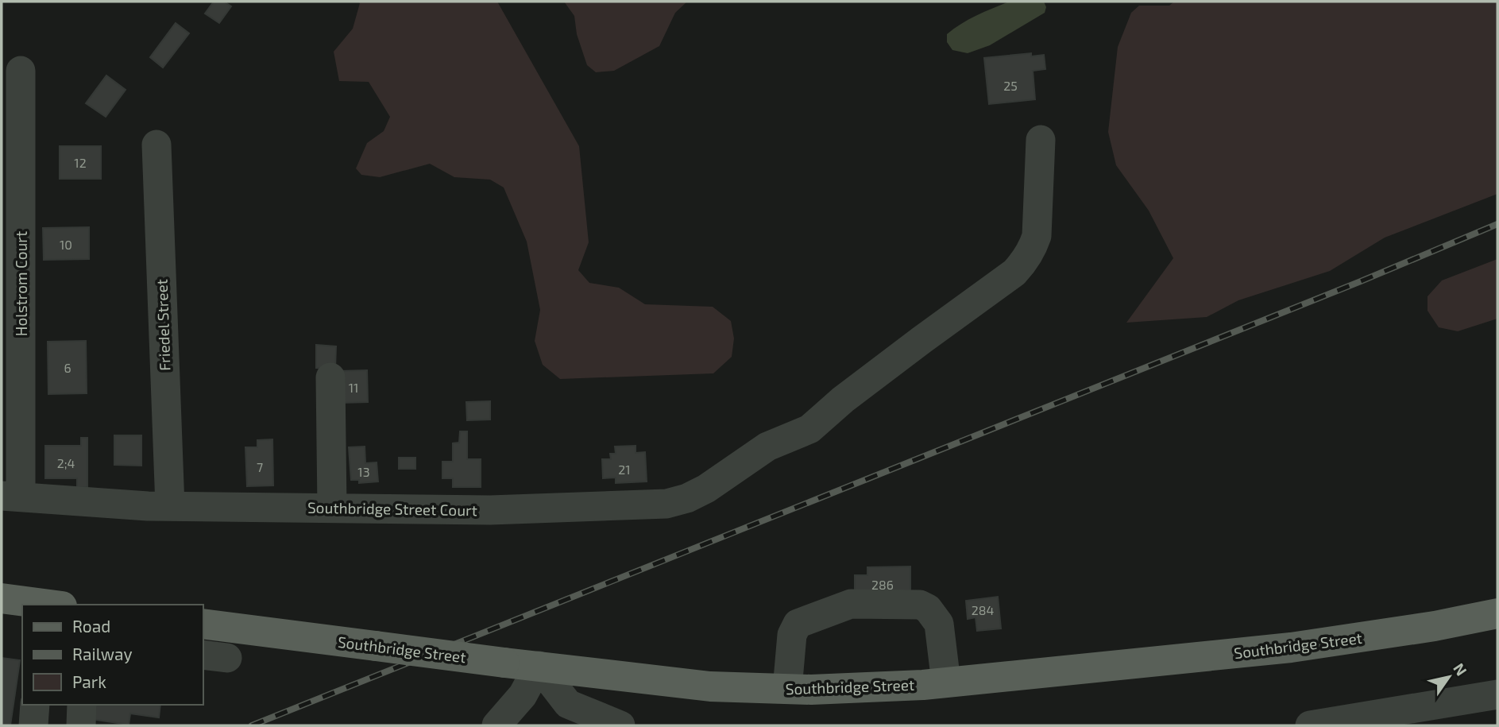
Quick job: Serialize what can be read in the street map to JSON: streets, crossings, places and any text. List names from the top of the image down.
{
  "streets": {
    "main road": ["Southbridge Street"],
    "street": ["Holstrom Court", "Friedel Street", "Southbridge Street Court"]
  },
  "crossings": [
    ["Holstrom Court", "Southbridge Street Court"],
    ["Friedel Street", "Southbridge Street Court"]
  ],
  "house_numbers": [
    "25",
    "12",
    "10",
    "6",
    "11",
    "2;4",
    "7",
    "21",
    "13",
    "286",
    "284"
  ],
  "legend": ["Road", "Railway", "Park"],
  "north": "top right"
}
